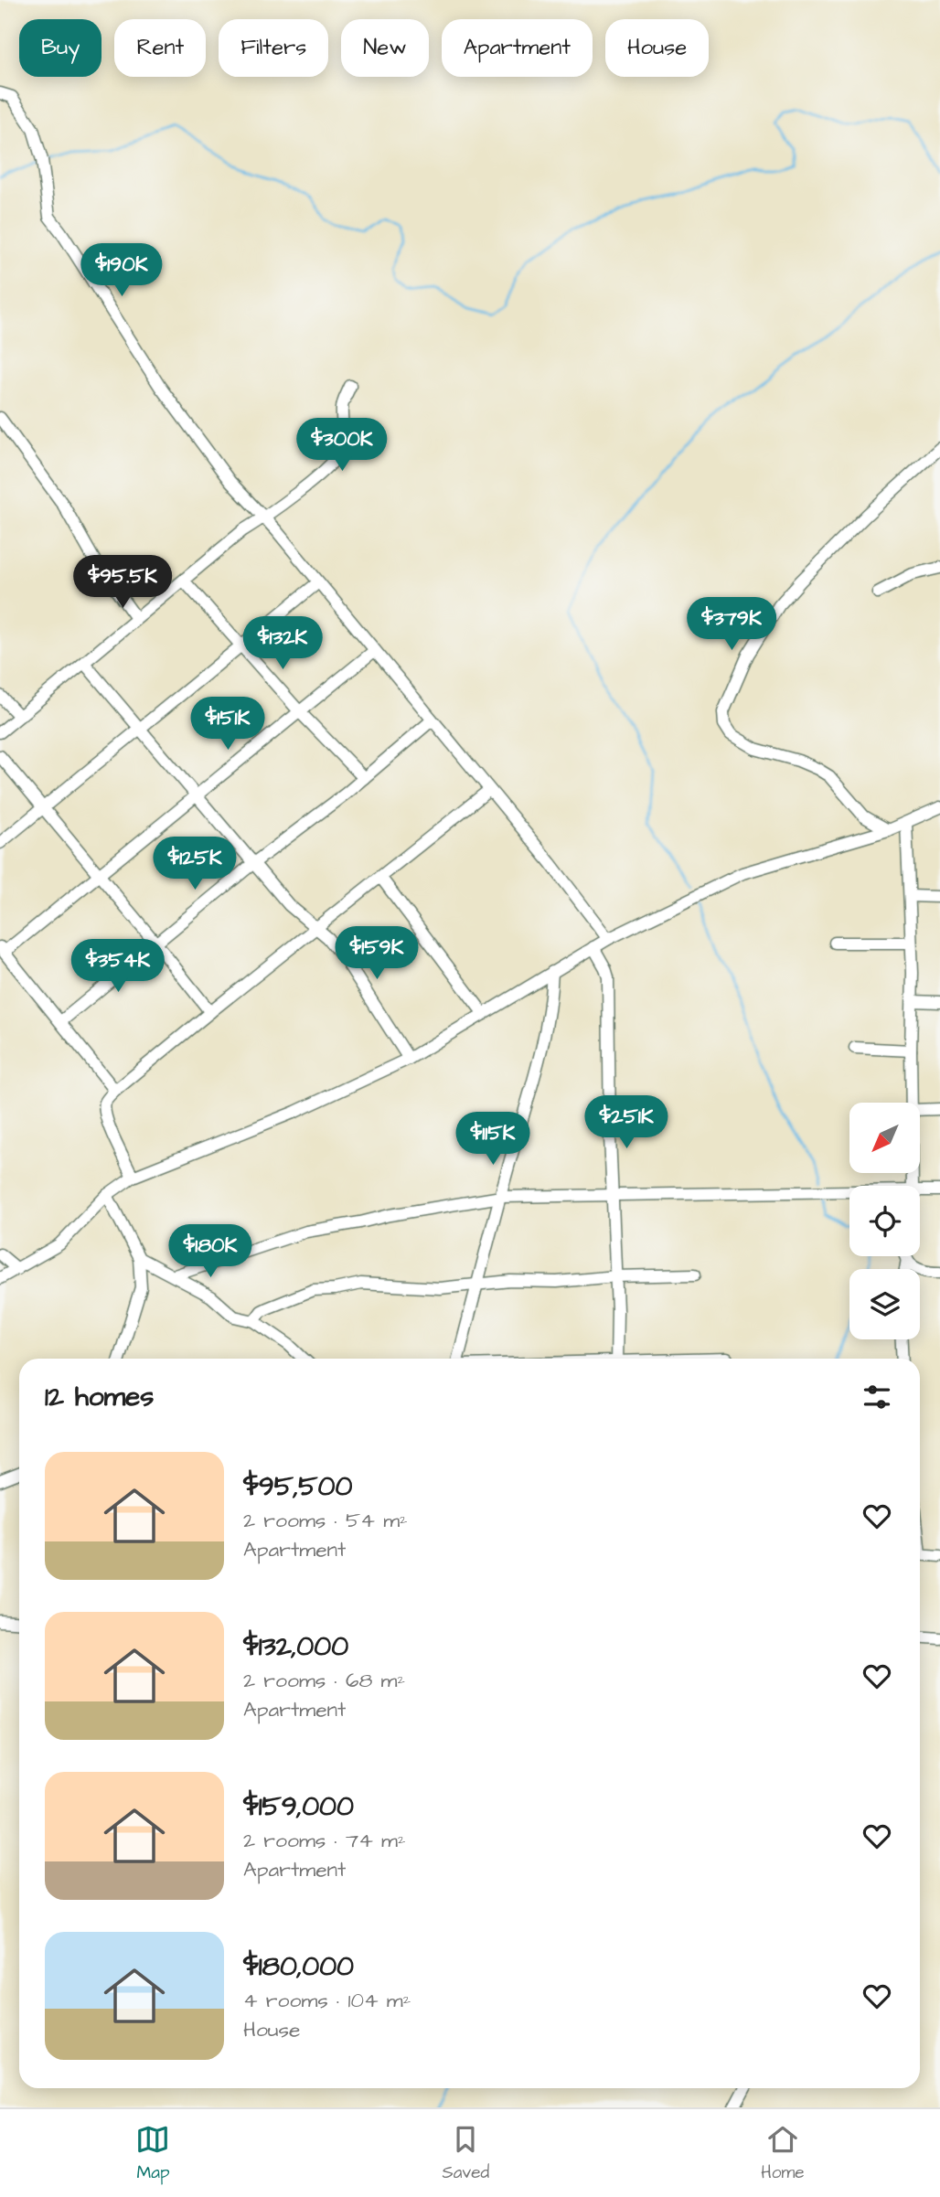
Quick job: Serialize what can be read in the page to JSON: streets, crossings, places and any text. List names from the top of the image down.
{
  "north": "bottom left",
  "page": {
    "chip": [
      "Buy",
      "Rent",
      "Filters",
      "New",
      "Apartment",
      "House"
    ],
    "price": [
      "$190K",
      "$300K",
      "$95.5K",
      "$379K",
      "$132K",
      "$151K",
      "$125K",
      "$159K",
      "$354K",
      "$251K",
      "$115K",
      "$180K"
    ],
    "heading": "12 homes",
    "list": [
      {
        "name": "$95,500",
        "note": "2 rooms · 54 m² · Apartment"
      },
      {
        "name": "$132,000",
        "note": "2 rooms · 68 m² · Apartment"
      },
      {
        "name": "$159,000",
        "note": "2 rooms · 74 m² · Apartment"
      },
      {
        "name": "$180,000",
        "note": "4 rooms · 104 m² · House"
      }
    ],
    "tabs": ["Map", "Saved", "Home"]
  }
}
